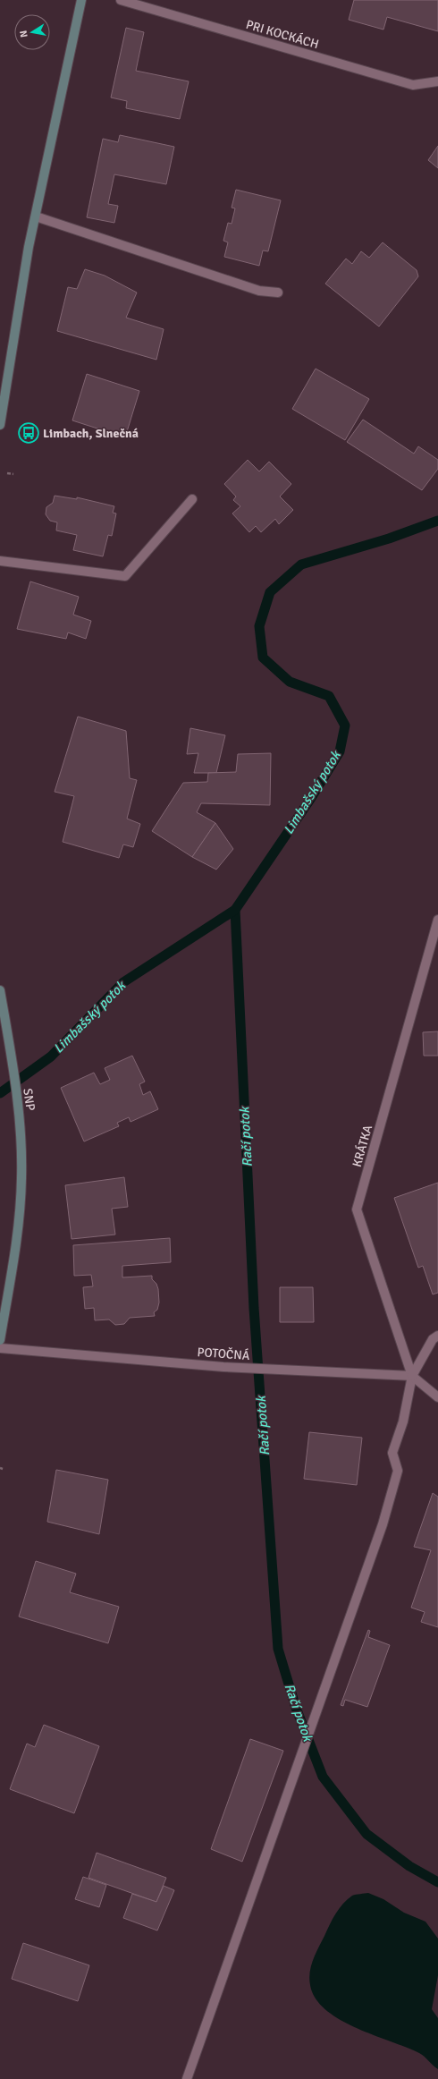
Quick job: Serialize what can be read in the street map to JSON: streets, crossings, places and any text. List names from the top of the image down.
{
  "streets": {
    "street": [
      "PRI KOCKÁCH",
      "SNP",
      "KRÁTKA",
      "POTOČNÁ"
    ]
  },
  "crossings": [
    ["KRÁTKA", "POTOČNÁ"]
  ],
  "water": ["Limbašský potok", "Račí potok"],
  "places": {
    "bus stop": ["Limbach, Slnečná"]
  },
  "north": "left"
}
